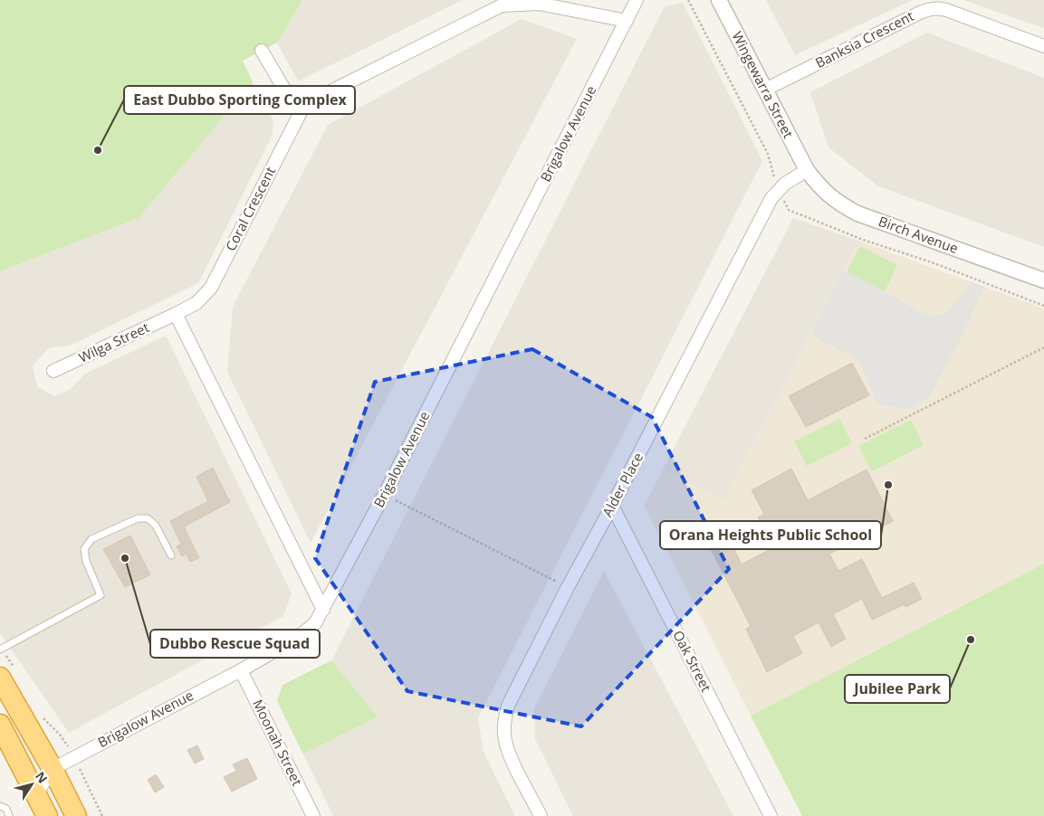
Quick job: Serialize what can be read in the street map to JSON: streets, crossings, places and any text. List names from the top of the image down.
{
  "streets": {
    "street": [
      "Banksia Crescent",
      "Wingewarra Street",
      "Brigalow Avenue",
      "Coral Crescent",
      "Birch Avenue",
      "Wilga Street",
      "Alder Place",
      "Oak Street",
      "Moonah Street"
    ]
  },
  "crossings": [
    ["Banksia Crescent", "Wingewarra Street"],
    ["Wingewarra Street", "Birch Avenue"],
    ["Wingewarra Street", "Alder Place"],
    ["Brigalow Avenue", "Coral Crescent"],
    ["Brigalow Avenue", "Moonah Street"],
    ["Coral Crescent", "Wilga Street"],
    ["Birch Avenue", "Alder Place"],
    ["Alder Place", "Oak Street"]
  ],
  "places": [
    "East Dubbo Sporting Complex",
    "Orana Heights Public School",
    "Dubbo Rescue Squad",
    "Jubilee Park"
  ],
  "north": "top right"
}
